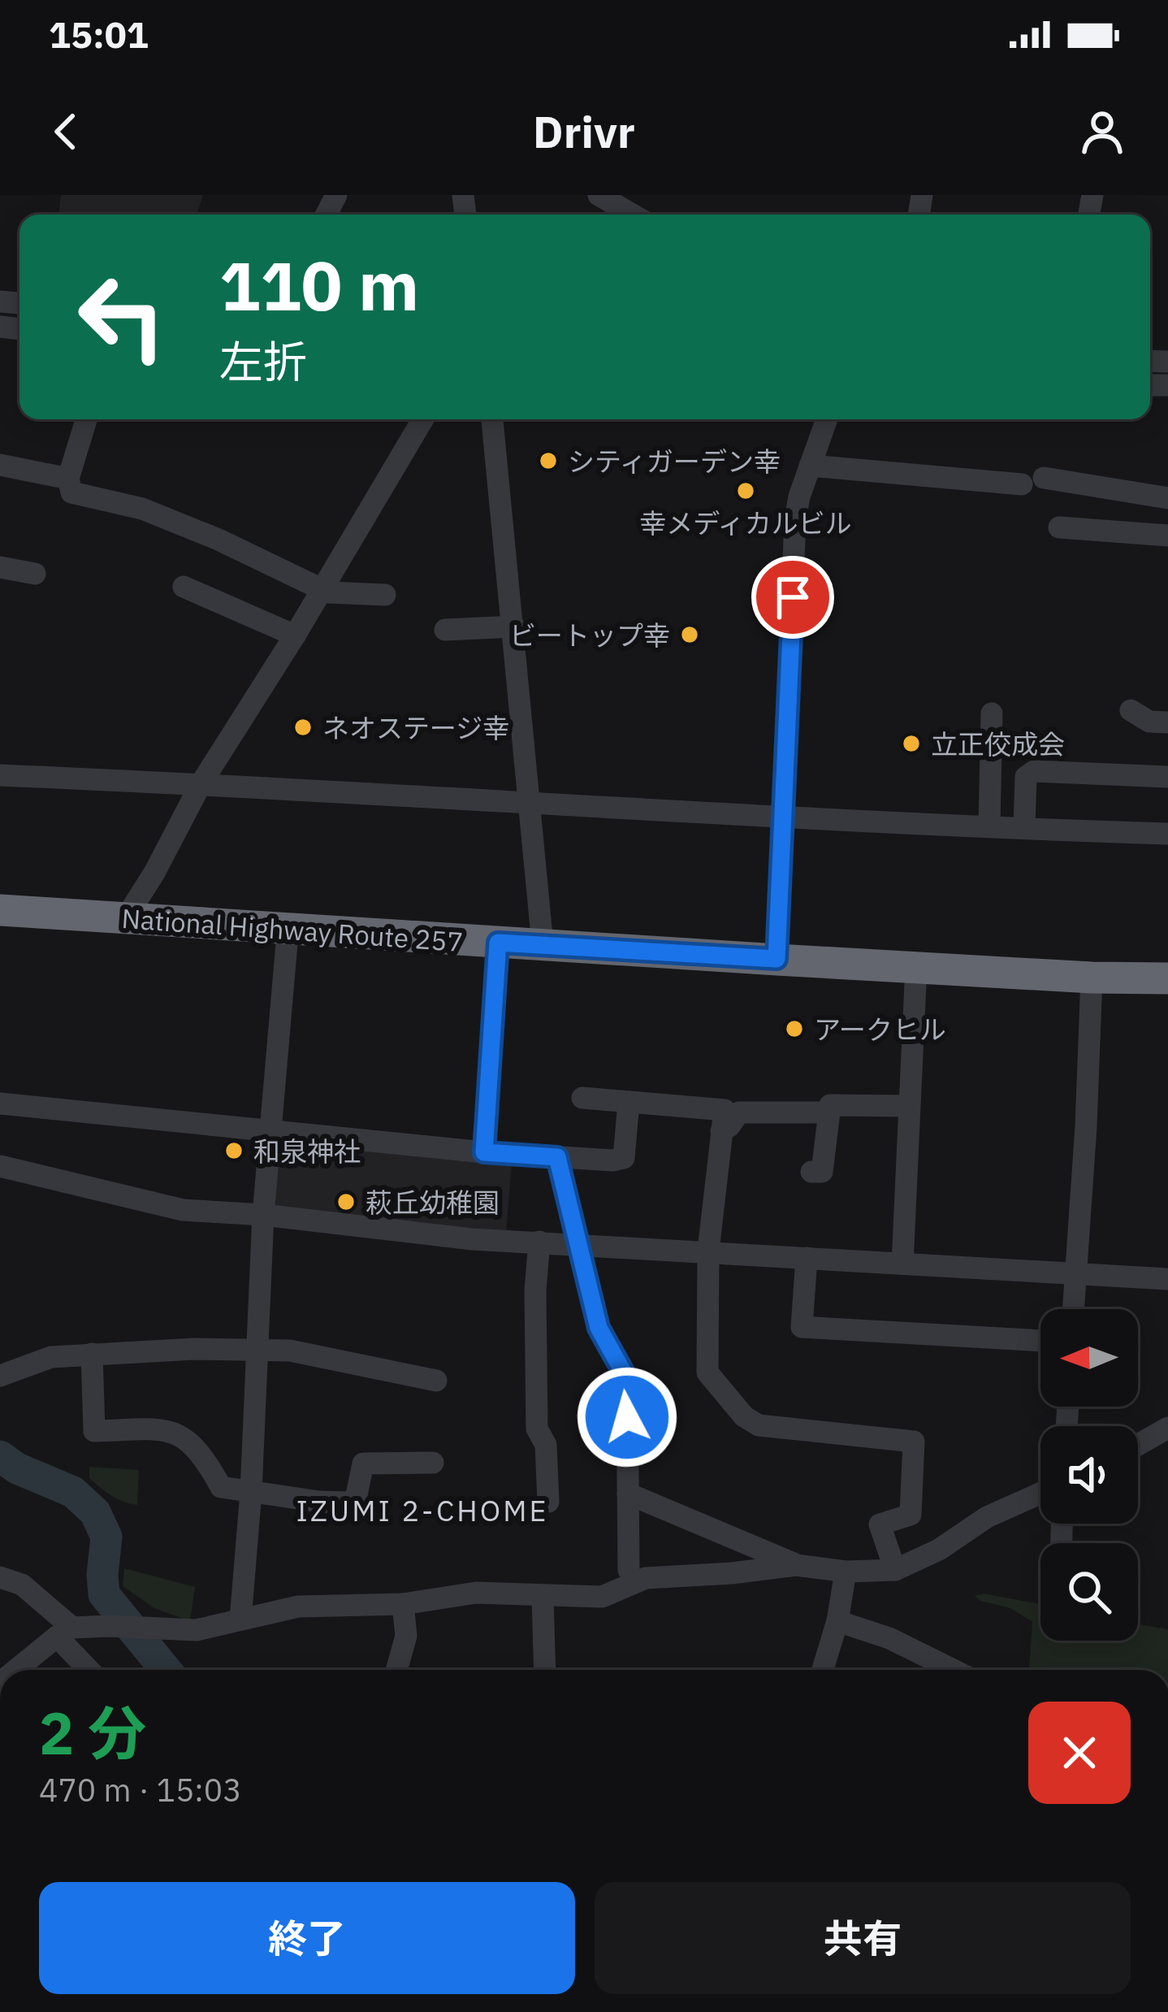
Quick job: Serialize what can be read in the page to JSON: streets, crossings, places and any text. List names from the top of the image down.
{
  "streets": {
    "highway": ["National Highway Route 257"]
  },
  "districts": ["IZUMI 2-CHOME"],
  "places": [
    "シティガーデン幸",
    "幸メディカルビル",
    "ビートップ幸",
    "ネオステージ幸",
    "立正佼成会",
    "アークヒル",
    "和泉神社",
    "萩丘幼稚園"
  ],
  "north": "left",
  "page": {
    "status": "15:01",
    "header": "Drivr",
    "turn": ["110 m", "左折"],
    "heading": ["2 分", "470 m · 15:03"],
    "buttons": ["終了", "共有"]
  }
}
